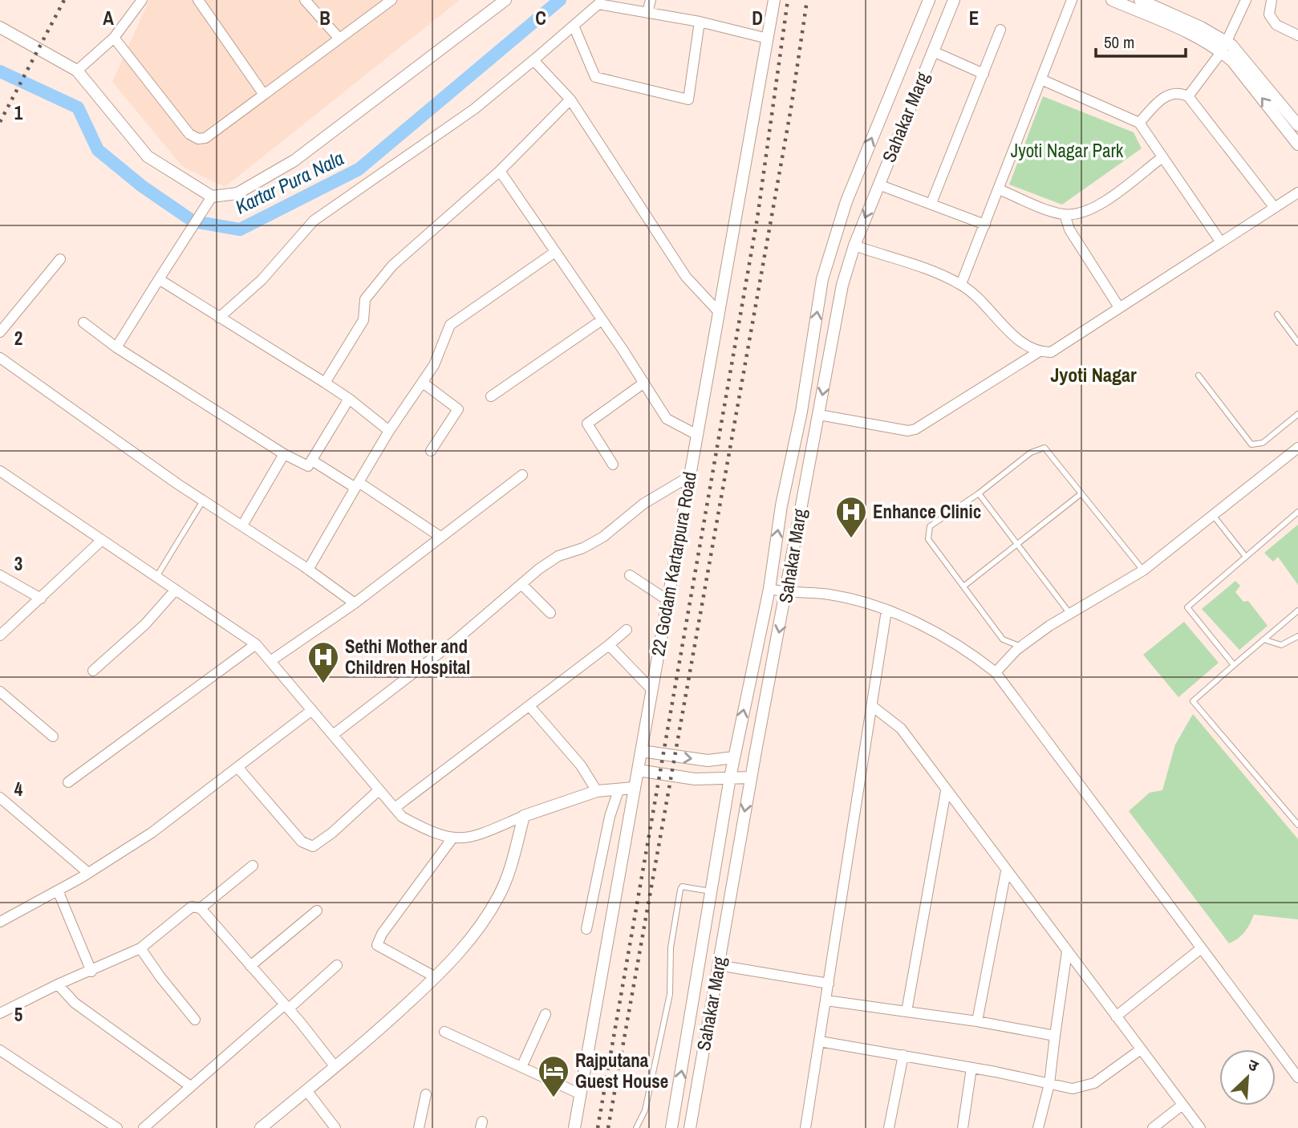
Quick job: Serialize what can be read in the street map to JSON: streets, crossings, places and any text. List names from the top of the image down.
{
  "streets": {
    "street": ["Sahakar Marg", "22 Godam Kartarpura Road"]
  },
  "districts": ["Jyoti Nagar"],
  "water": ["Kartar Pura Nala"],
  "parks": ["Jyoti Nagar Park"],
  "places": {
    "hospital": ["Enhance Clinic", "Sethi Mother and Children Hospital"],
    "hotel": ["Rajputana Guest House"]
  },
  "scale_bar": "50 m",
  "north": "top right",
  "grid": {
    "columns": [
      "A",
      "B",
      "C",
      "D",
      "E"
    ],
    "rows": [
      "1",
      "2",
      "3",
      "4",
      "5"
    ]
  }
}
